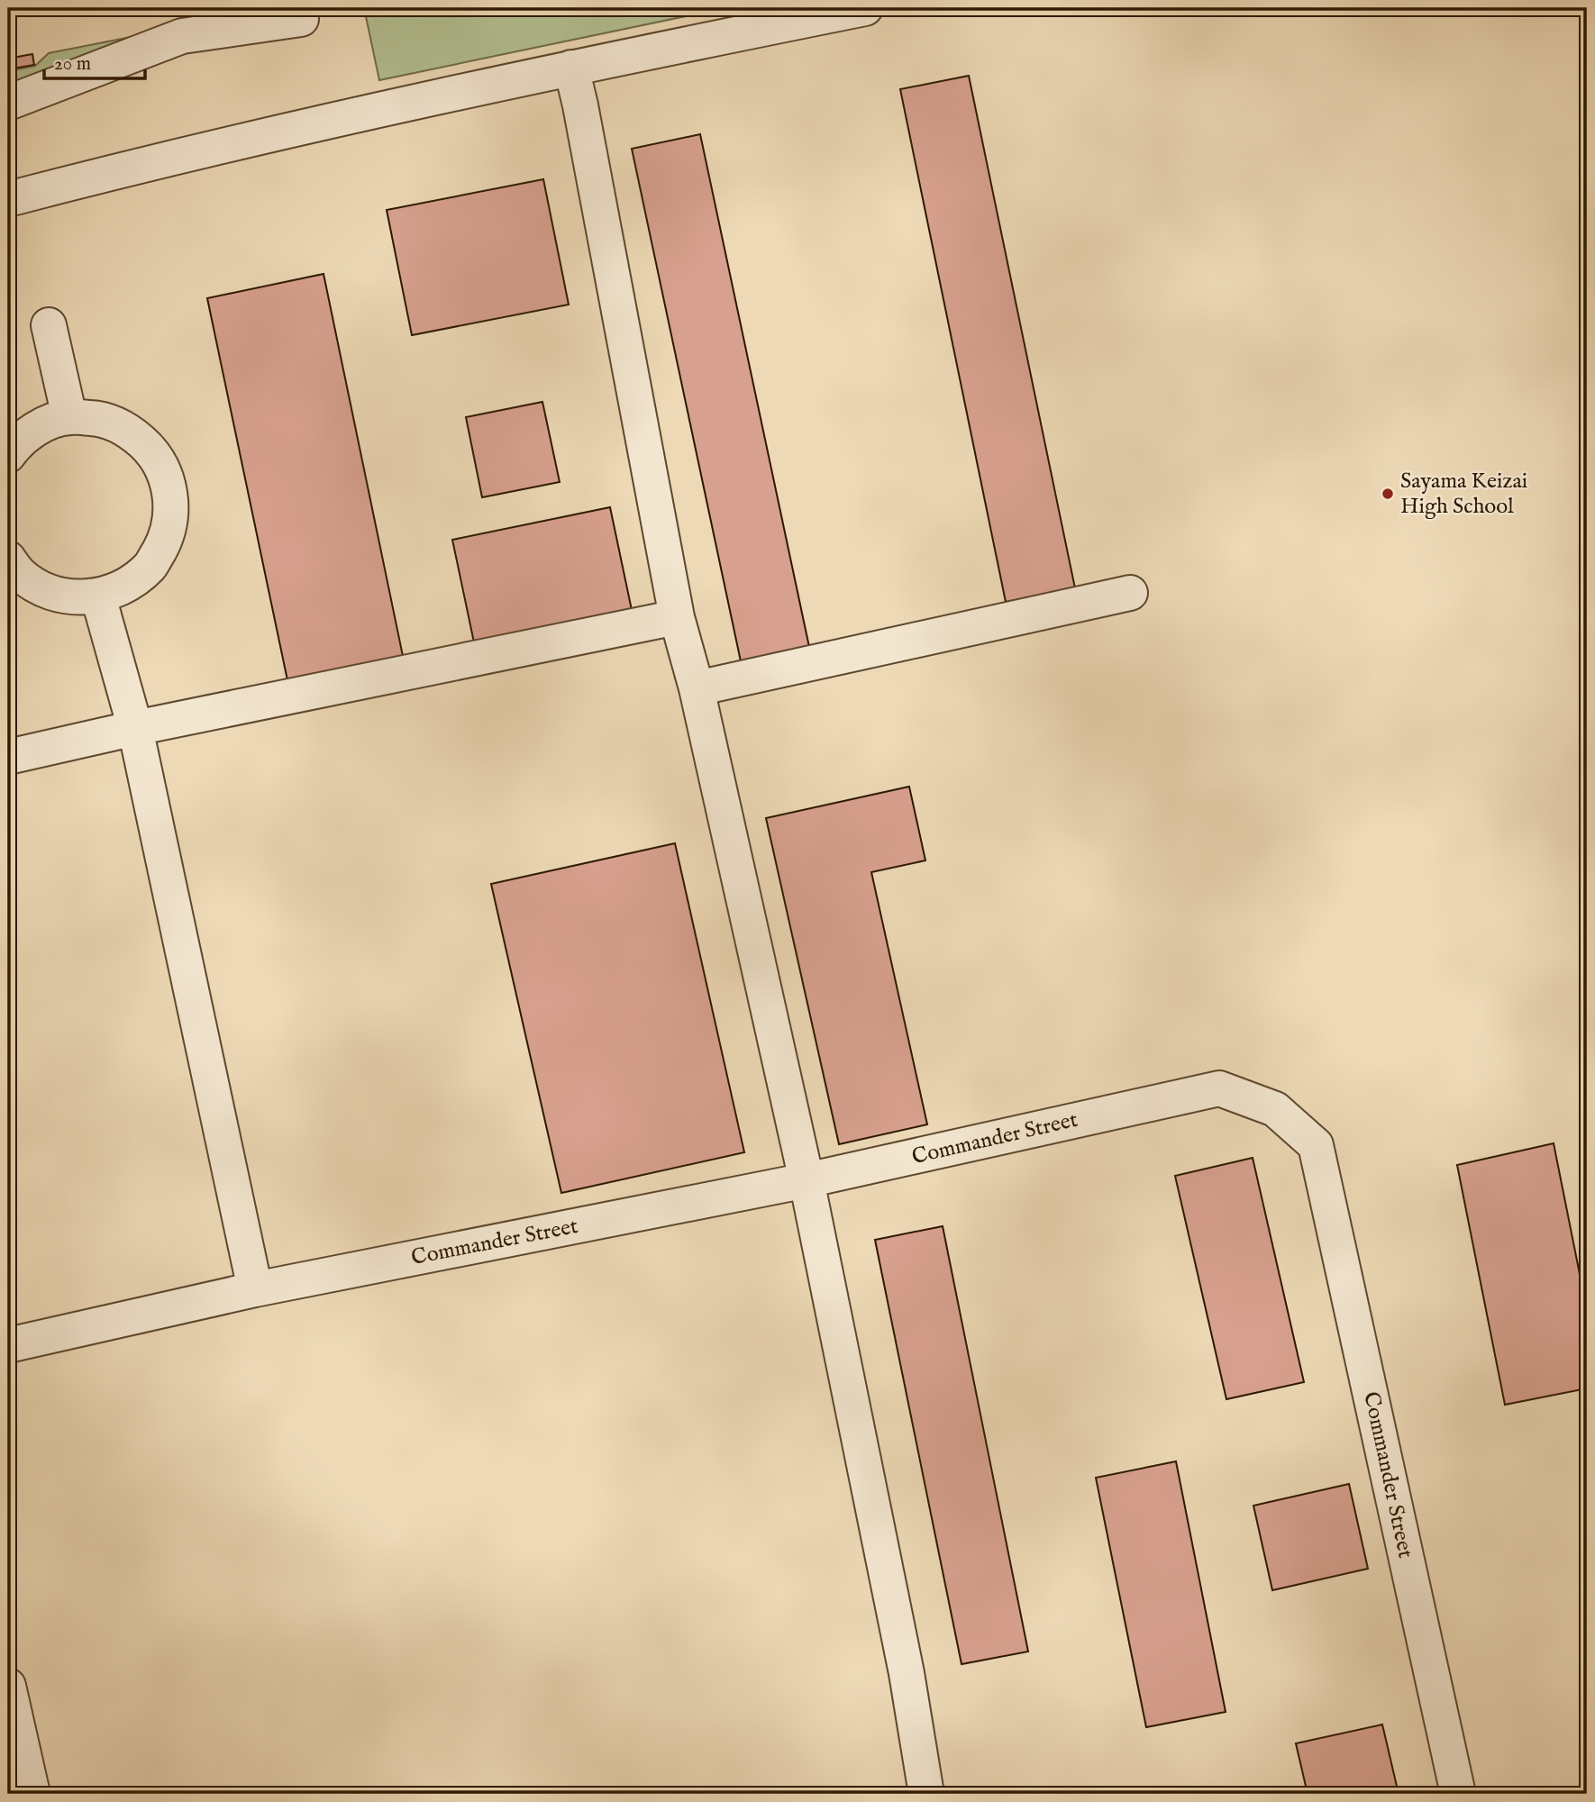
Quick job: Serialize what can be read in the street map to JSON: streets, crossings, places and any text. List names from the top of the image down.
{
  "streets": {
    "street": ["Commander Street"]
  },
  "places": ["Sayama Keizai High School"],
  "scale_bar": "20 m"
}
